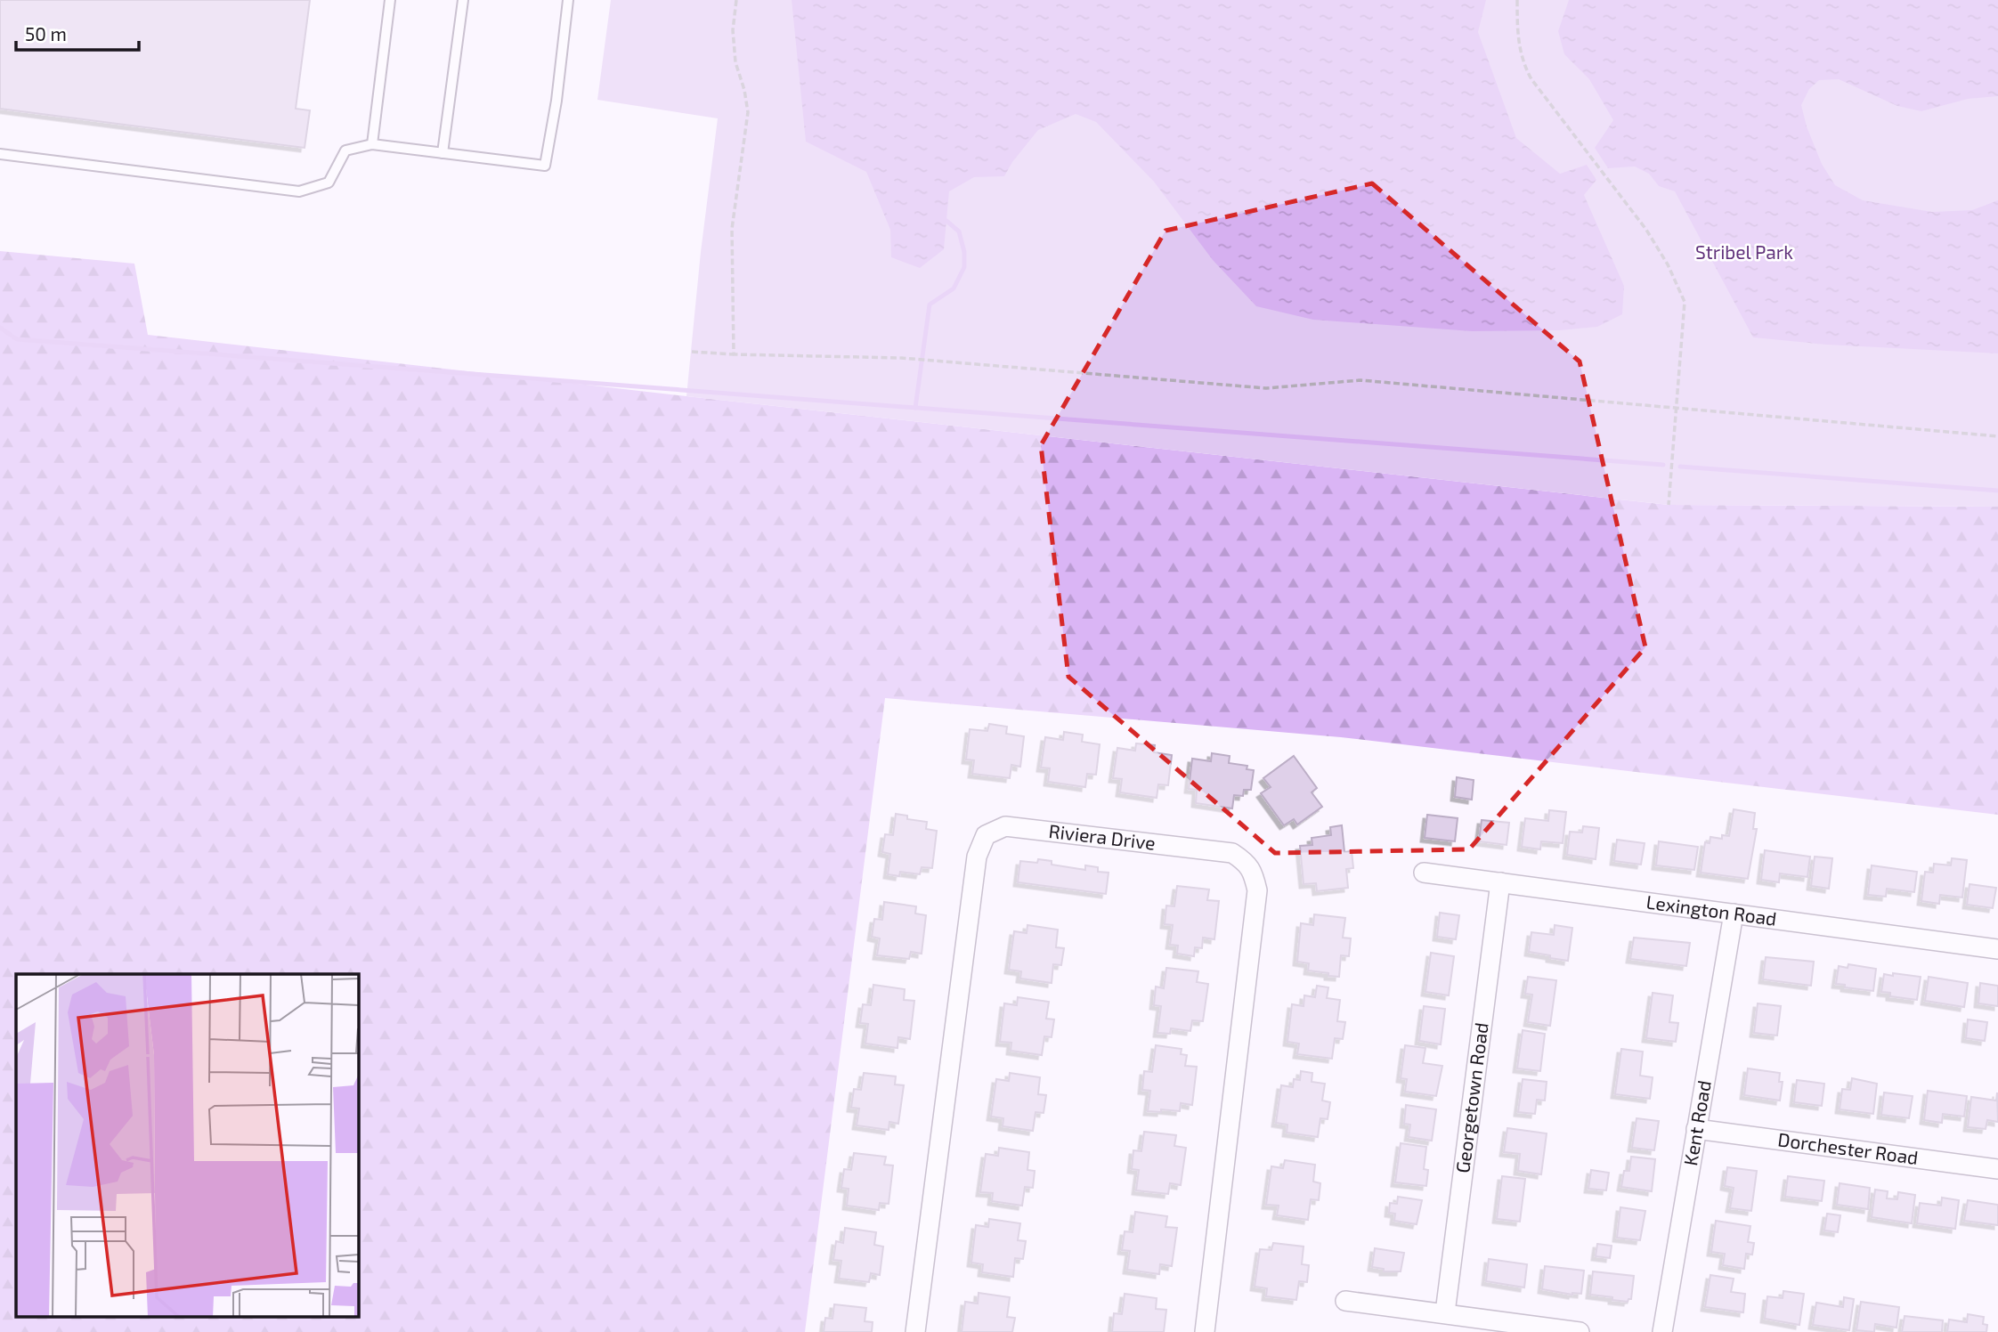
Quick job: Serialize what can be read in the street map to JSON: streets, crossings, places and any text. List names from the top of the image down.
{
  "streets": {
    "street": [
      "Riviera Drive",
      "Lexington Road",
      "Georgetown Road",
      "Kent Road",
      "Dorchester Road"
    ]
  },
  "crossings": [
    ["Lexington Road", "Georgetown Road"],
    ["Lexington Road", "Kent Road"],
    ["Kent Road", "Dorchester Road"]
  ],
  "parks": ["Stribel Park"],
  "scale_bar": "50 m"
}
